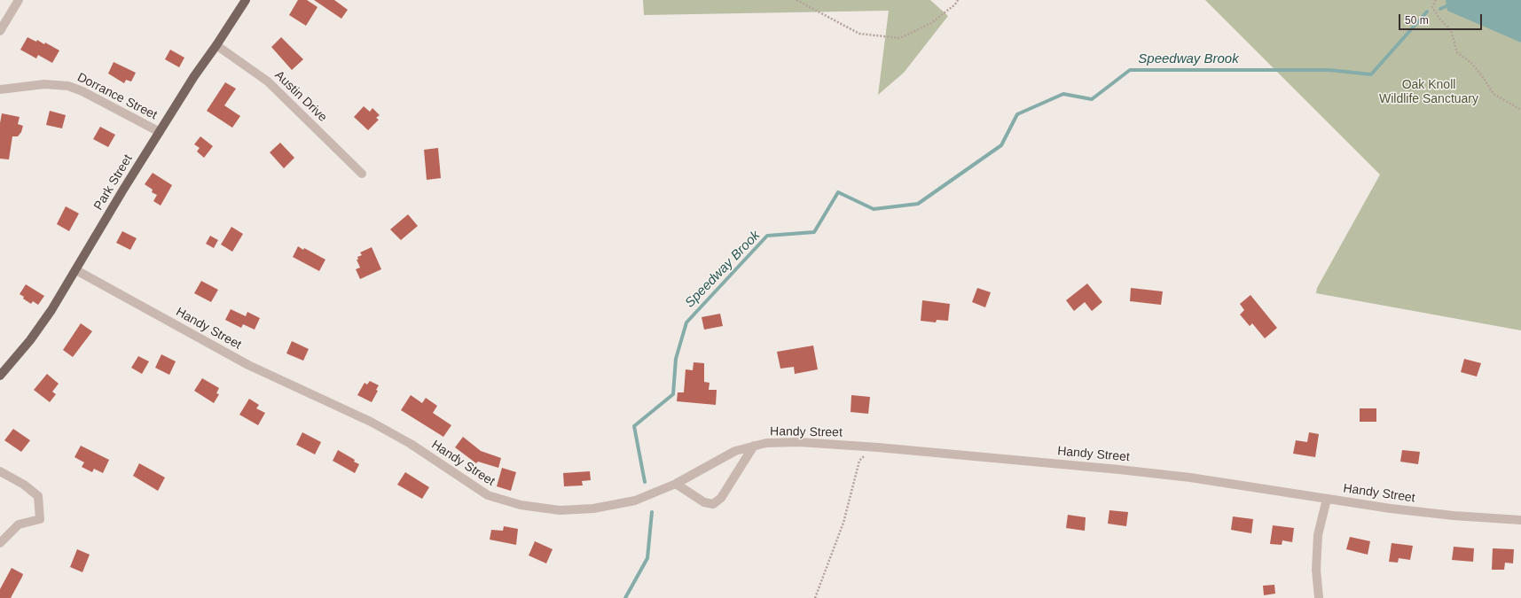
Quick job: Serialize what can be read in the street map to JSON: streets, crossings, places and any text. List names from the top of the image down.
{
  "streets": {
    "main road": ["Park Street"],
    "street": ["Dorrance Street", "Austin Drive", "Handy Street"]
  },
  "crossings": [
    ["Dorrance Street", "Park Street"],
    ["Austin Drive", "Park Street"],
    ["Park Street", "Handy Street"]
  ],
  "water": ["Speedway Brook"],
  "parks": ["Oak Knoll Wildlife Sanctuary"],
  "scale_bar": "50 m"
}
